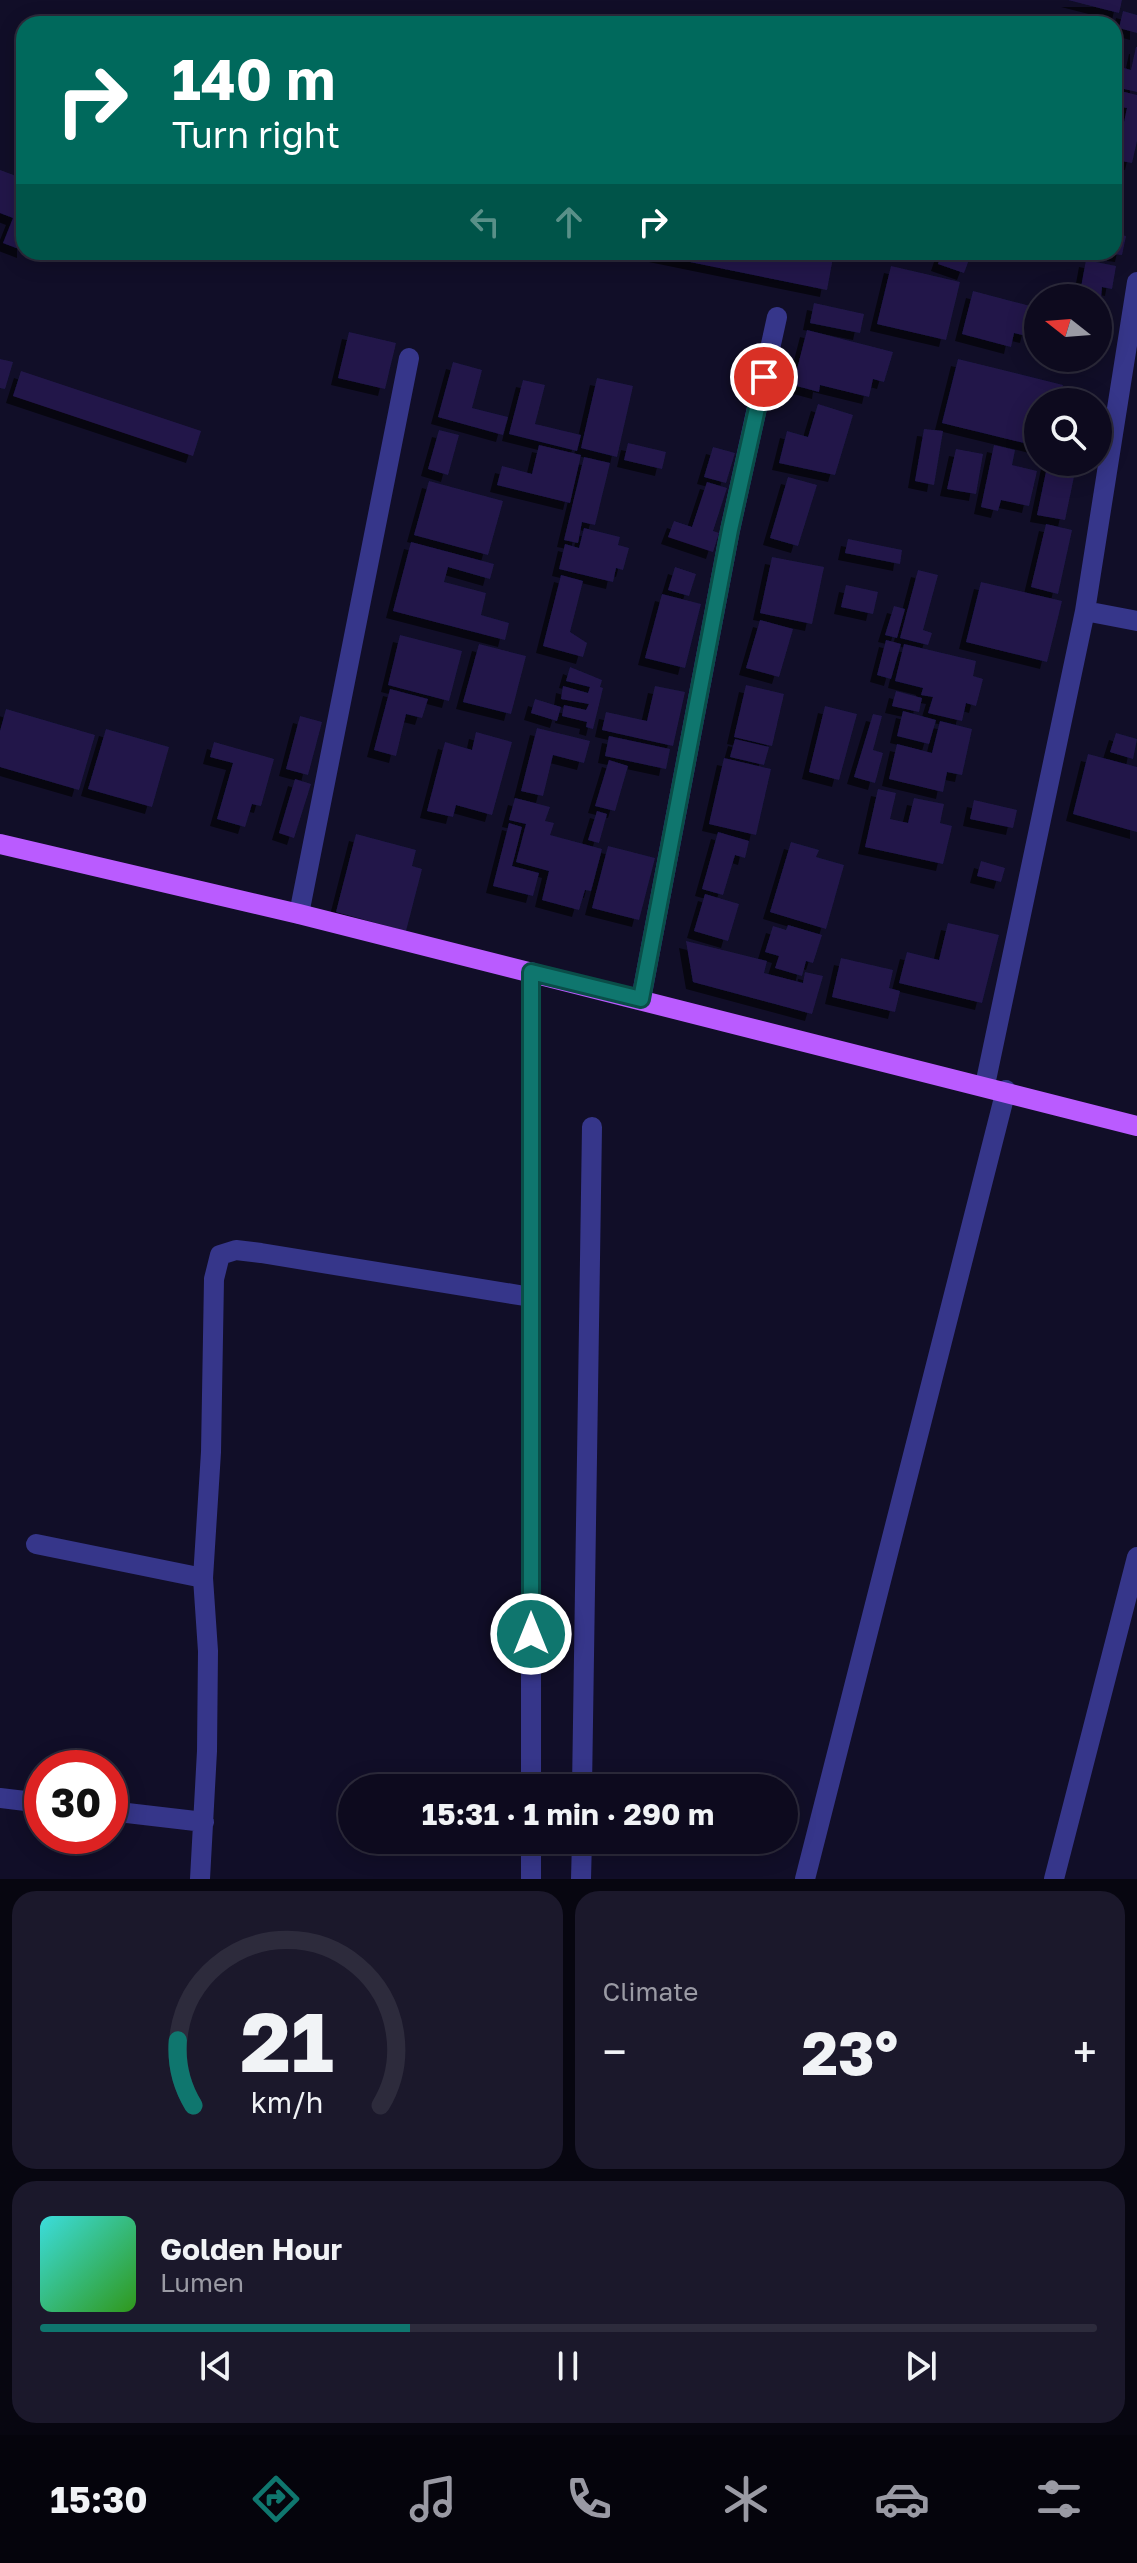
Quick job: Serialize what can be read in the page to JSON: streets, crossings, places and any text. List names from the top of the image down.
{
  "north": "left",
  "page": {
    "turn": ["140 m", "Turn right"],
    "limit": "30",
    "trip": "15:31 · 1 min · 290 m",
    "tile": "Climate",
    "heat": ["−", "23°", "+"],
    "song": ["Golden Hour", "Lumen"],
    "tabs": "15:30",
    "gauge": ["21", "km/h"]
  }
}
